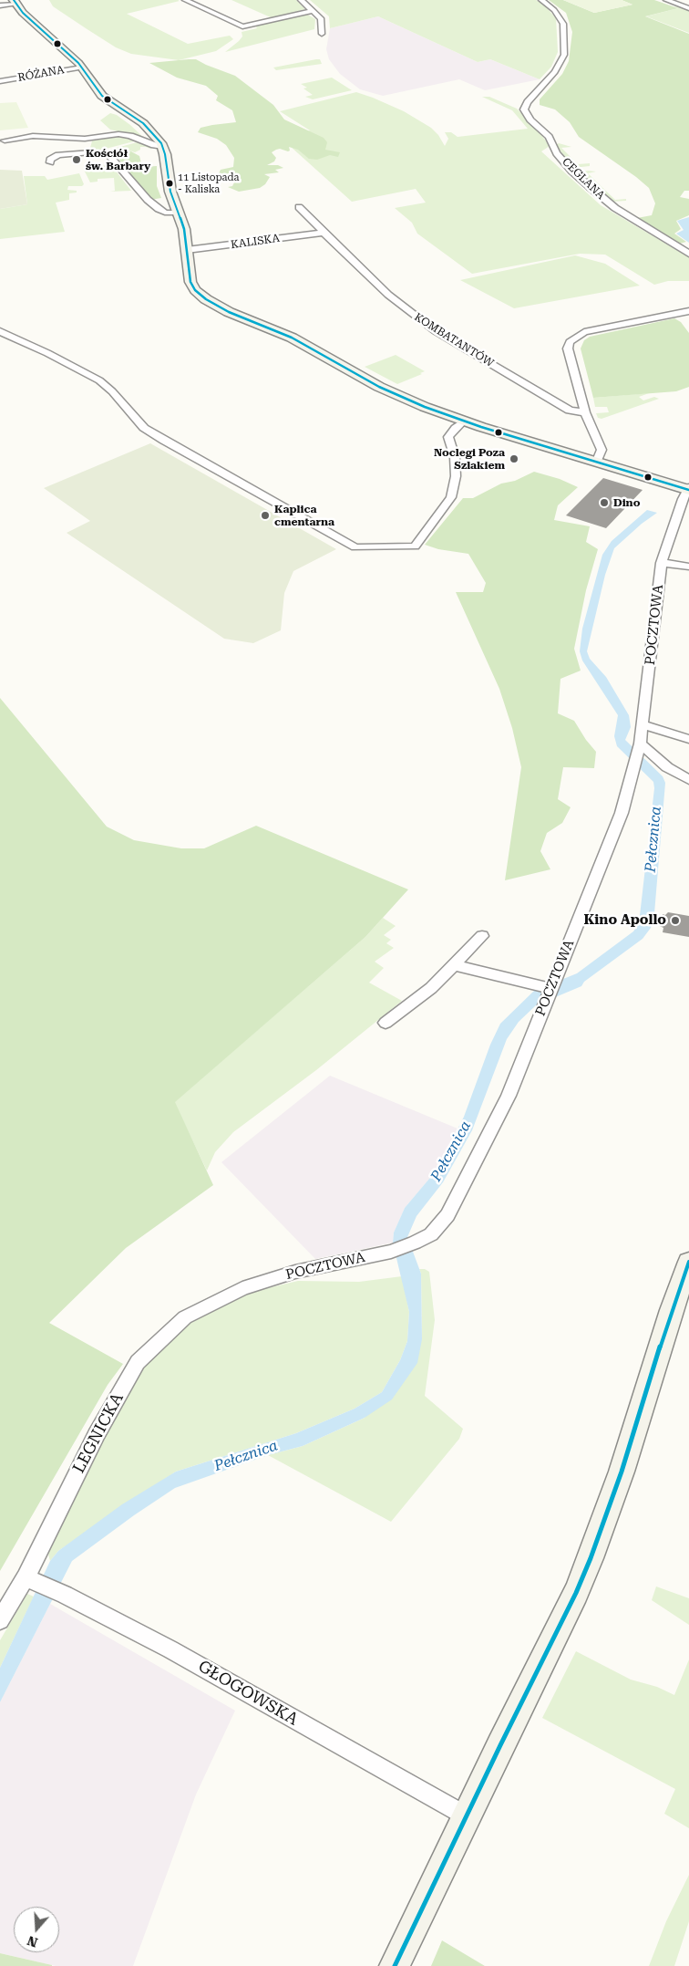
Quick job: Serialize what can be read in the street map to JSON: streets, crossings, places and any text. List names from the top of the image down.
{
  "streets": {
    "street": [
      "RÓŻANA",
      "CEGLANA",
      "KALISKA",
      "KOMBATANTÓW",
      "POCZTOWA",
      "LEGNICKA",
      "GŁOGOWSKA"
    ]
  },
  "crossings": [
    ["KALISKA", "KOMBATANTÓW"],
    ["POCZTOWA", "LEGNICKA"],
    ["LEGNICKA", "GŁOGOWSKA"]
  ],
  "water": ["Pełcznica"],
  "places": [
    "Kościół św. Barbary",
    "11 Listopada - Kaliska",
    "Noclegi Poza Szlakiem",
    "Dino",
    "Kaplica cmentarna",
    "Kino Apollo"
  ],
  "north": "bottom"
}
